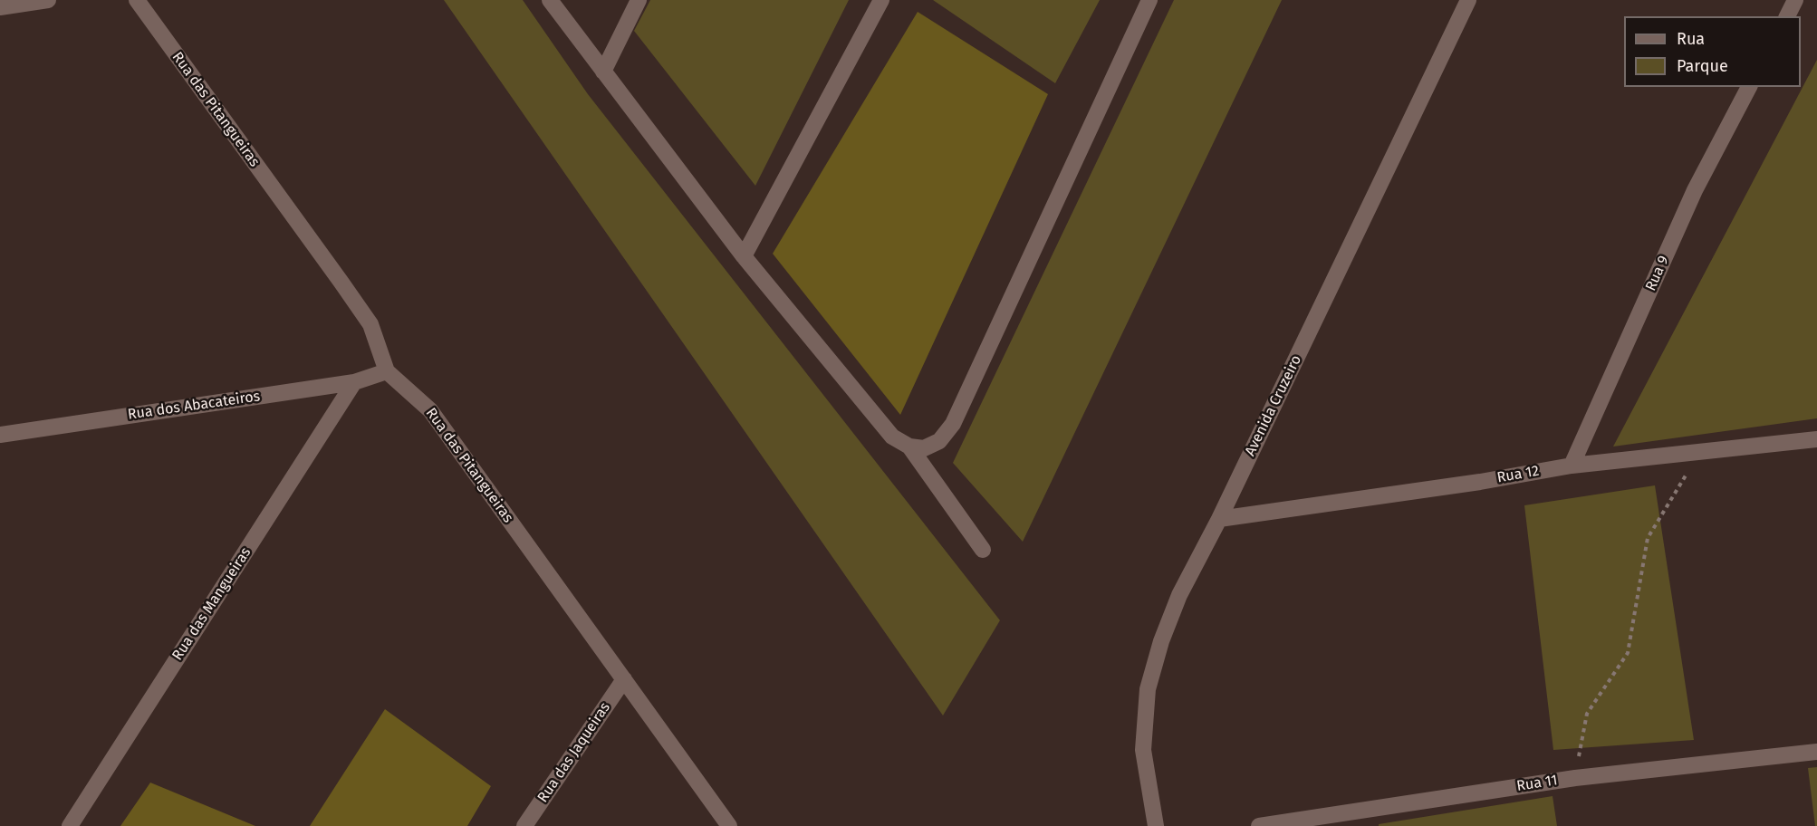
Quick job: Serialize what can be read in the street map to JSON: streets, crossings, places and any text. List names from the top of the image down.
{
  "streets": {
    "street": [
      "Rua das Pitangueiras",
      "Rua 9",
      "Rua dos Abacateiros",
      "Avenida Cruzeiro",
      "Rua 12",
      "Rua das Mangueiras",
      "Rua das Jaqueiras",
      "Rua 11"
    ]
  },
  "crossings": [
    ["Rua das Pitangueiras", "Rua dos Abacateiros"],
    ["Rua das Pitangueiras", "Rua das Jaqueiras"],
    ["Rua 9", "Rua 12"],
    ["Rua dos Abacateiros", "Rua das Mangueiras"],
    ["Avenida Cruzeiro", "Rua 12"]
  ],
  "legend": ["Rua", "Parque"]
}
